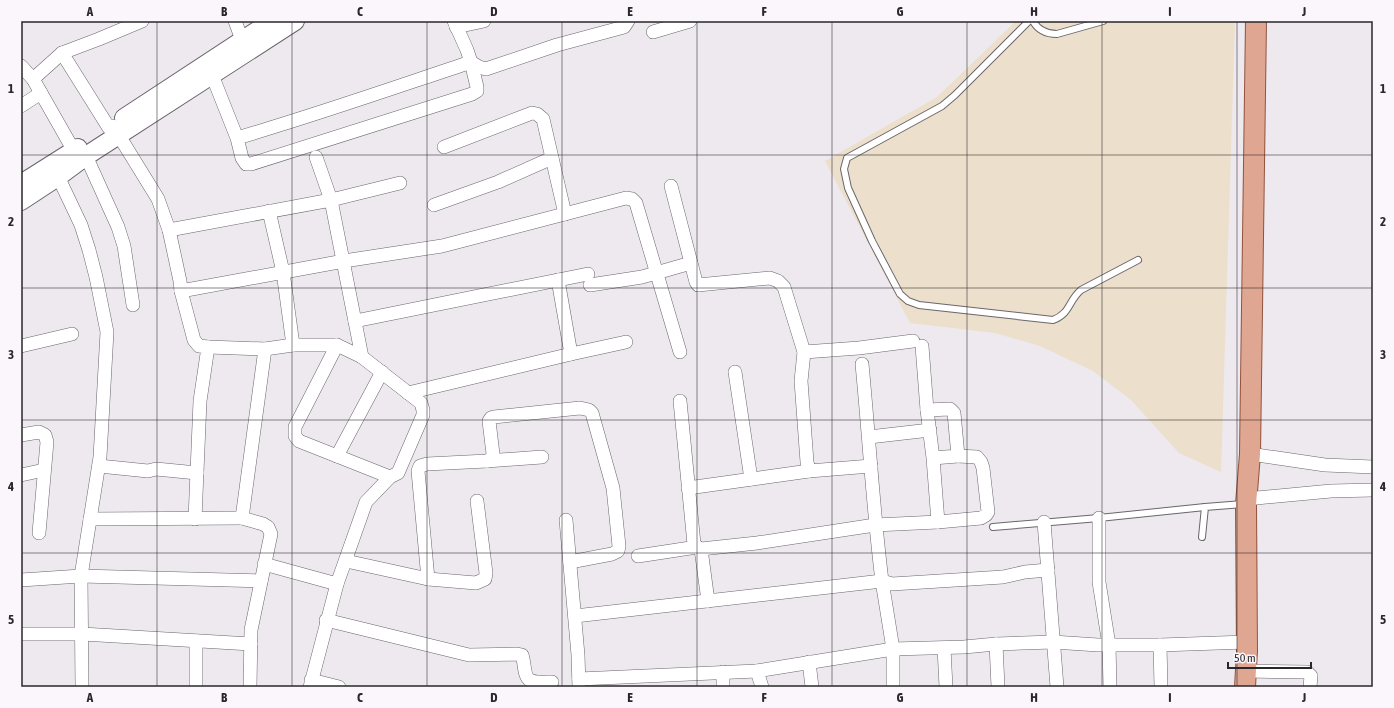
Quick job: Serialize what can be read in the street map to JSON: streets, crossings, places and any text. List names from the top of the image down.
{
  "scale_bar": "50 m",
  "grid": {
    "columns": [
      "A",
      "B",
      "C",
      "D",
      "E",
      "F",
      "G",
      "H",
      "I",
      "J"
    ],
    "rows": [
      "1",
      "2",
      "3",
      "4",
      "5"
    ]
  }
}
